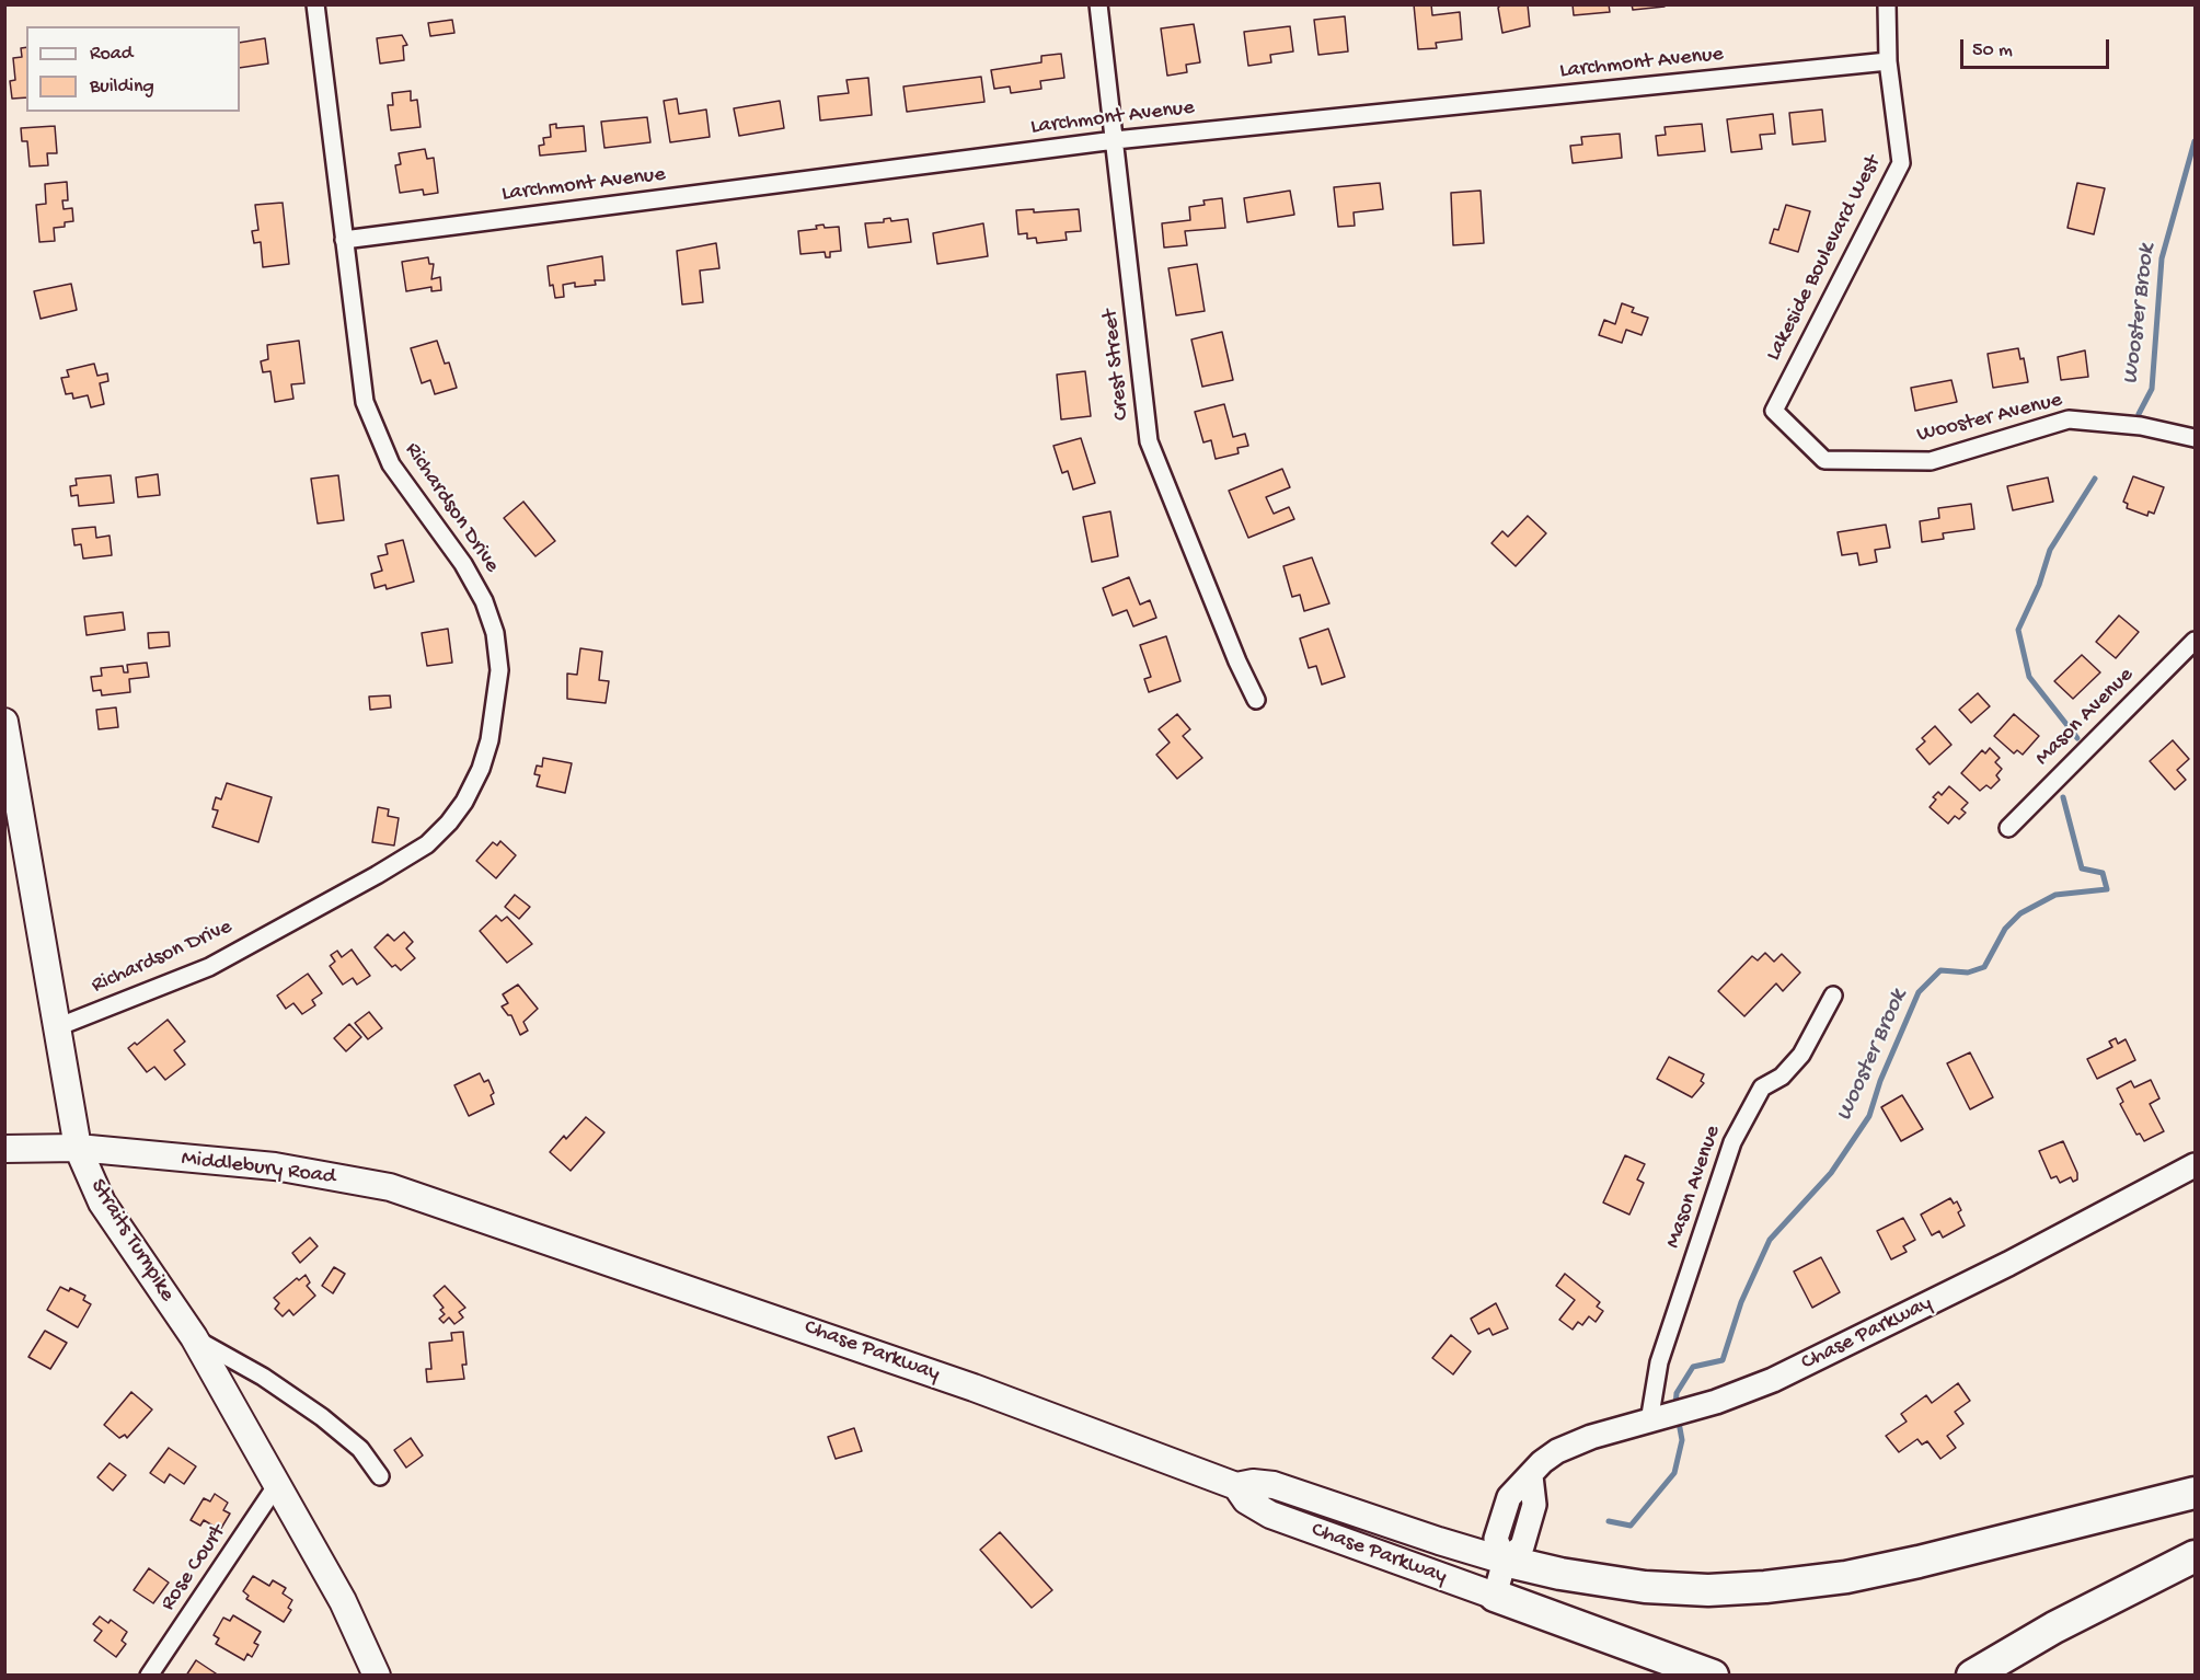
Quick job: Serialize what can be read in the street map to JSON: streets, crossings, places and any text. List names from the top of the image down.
{
  "streets": {
    "main road": ["Middlebury Road", "Straits Turnpike", "Chase Parkway"],
    "street": [
      "Larchmont Avenue",
      "Lakeside Boulevard West",
      "Crest Street",
      "Wooster Avenue",
      "Richardson Drive",
      "Mason Avenue",
      "Rose Court"
    ]
  },
  "crossings": [
    ["Larchmont Avenue", "Lakeside Boulevard West"],
    ["Larchmont Avenue", "Crest Street"],
    ["Larchmont Avenue", "Richardson Drive"],
    ["Lakeside Boulevard West", "Wooster Avenue"],
    ["Richardson Drive", "Straits Turnpike"],
    ["Mason Avenue", "Chase Parkway"],
    ["Middlebury Road", "Straits Turnpike"],
    ["Middlebury Road", "Chase Parkway"],
    ["Straits Turnpike", "Rose Court"]
  ],
  "water": ["Wooster Brook"],
  "legend": ["Road", "Building"],
  "scale_bar": "50 m"
}
